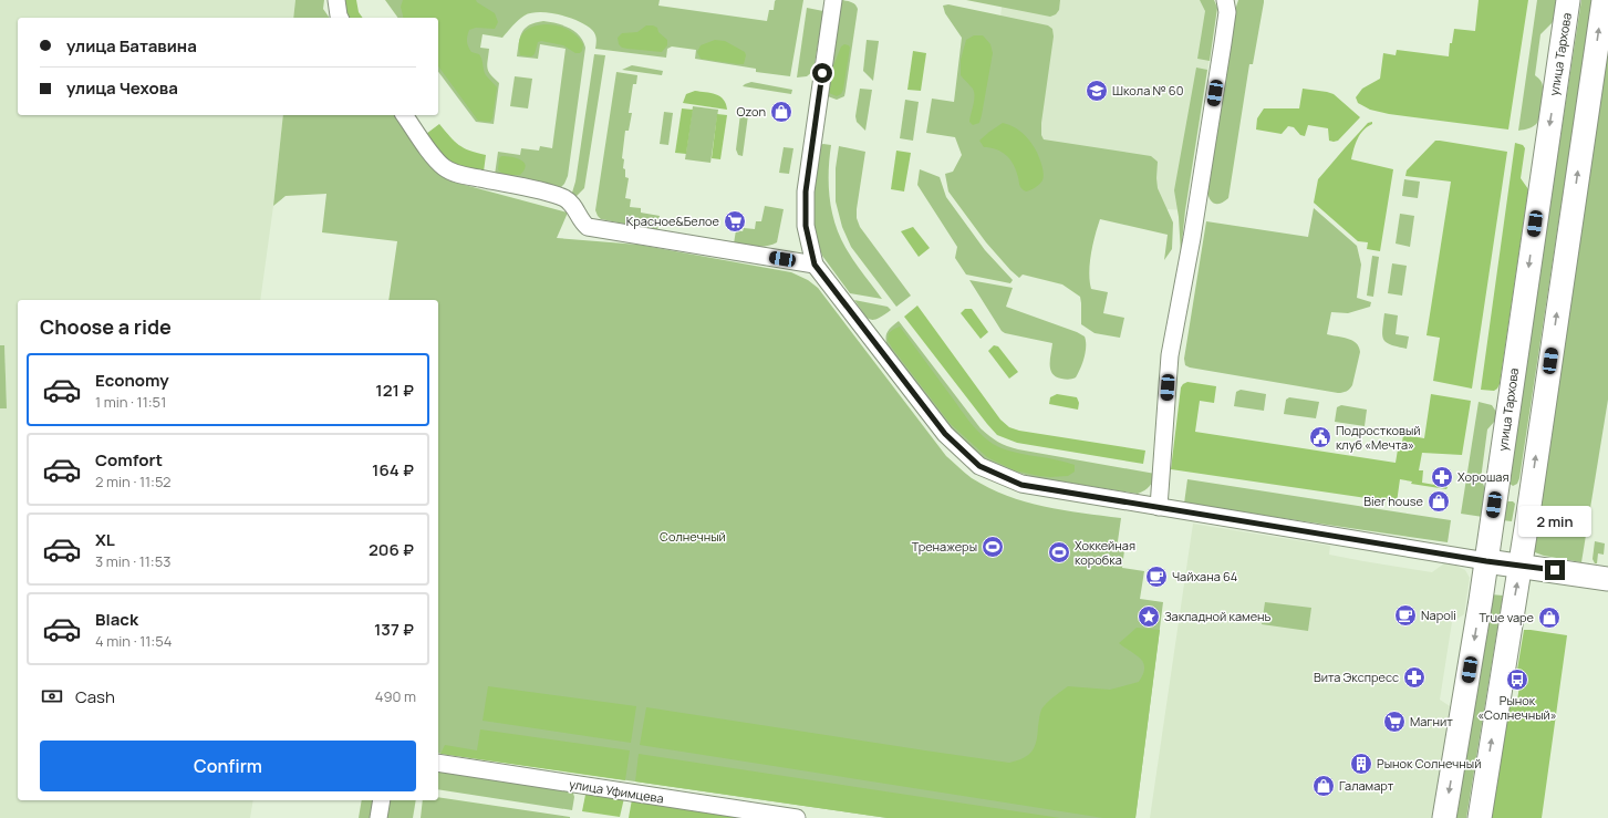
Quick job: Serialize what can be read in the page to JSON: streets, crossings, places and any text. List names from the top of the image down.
{
  "streets": {
    "main road": ["улица Тархова"],
    "street": ["улица Уфимцева"]
  },
  "parks": ["Солнечный"],
  "places": {
    "school or university": ["Школа № 60"],
    "shop": [
      "Ozon",
      "Вier house",
      "True vape",
      "Галамарт"
    ],
    "supermarket": ["Красное&Белое", "Магнит"],
    "public building": ["Подростковый клуб «Мечта»"],
    "pharmacy": ["Хорошая", "Вита Экспресс"],
    "sports": ["Тренажеры", "Хоккейная коробка"],
    "cafe": ["Чайхана 64", "Napoli"],
    "place": ["Закладной камень"],
    "bus stop": ["Рынок «Солнечный»"],
    "building": ["Рынок Солнечный"]
  },
  "page": {
    "banner": ["улица Батавина", "улица Чехова"],
    "heading": "Choose a ride",
    "list": [
      {
        "name": "Economy",
        "note": "1 min · 11:51",
        "value": "121 ₽"
      },
      {
        "name": "Comfort",
        "note": "2 min · 11:52",
        "value": "164 ₽"
      },
      {
        "name": "XL",
        "note": "3 min · 11:53",
        "value": "206 ₽"
      },
      {
        "name": "Black",
        "note": "4 min · 11:54",
        "value": "137 ₽"
      }
    ],
    "bubble": "2 min",
    "pay": ["Cash", "490 m"],
    "buttons": "Confirm"
  }
}
